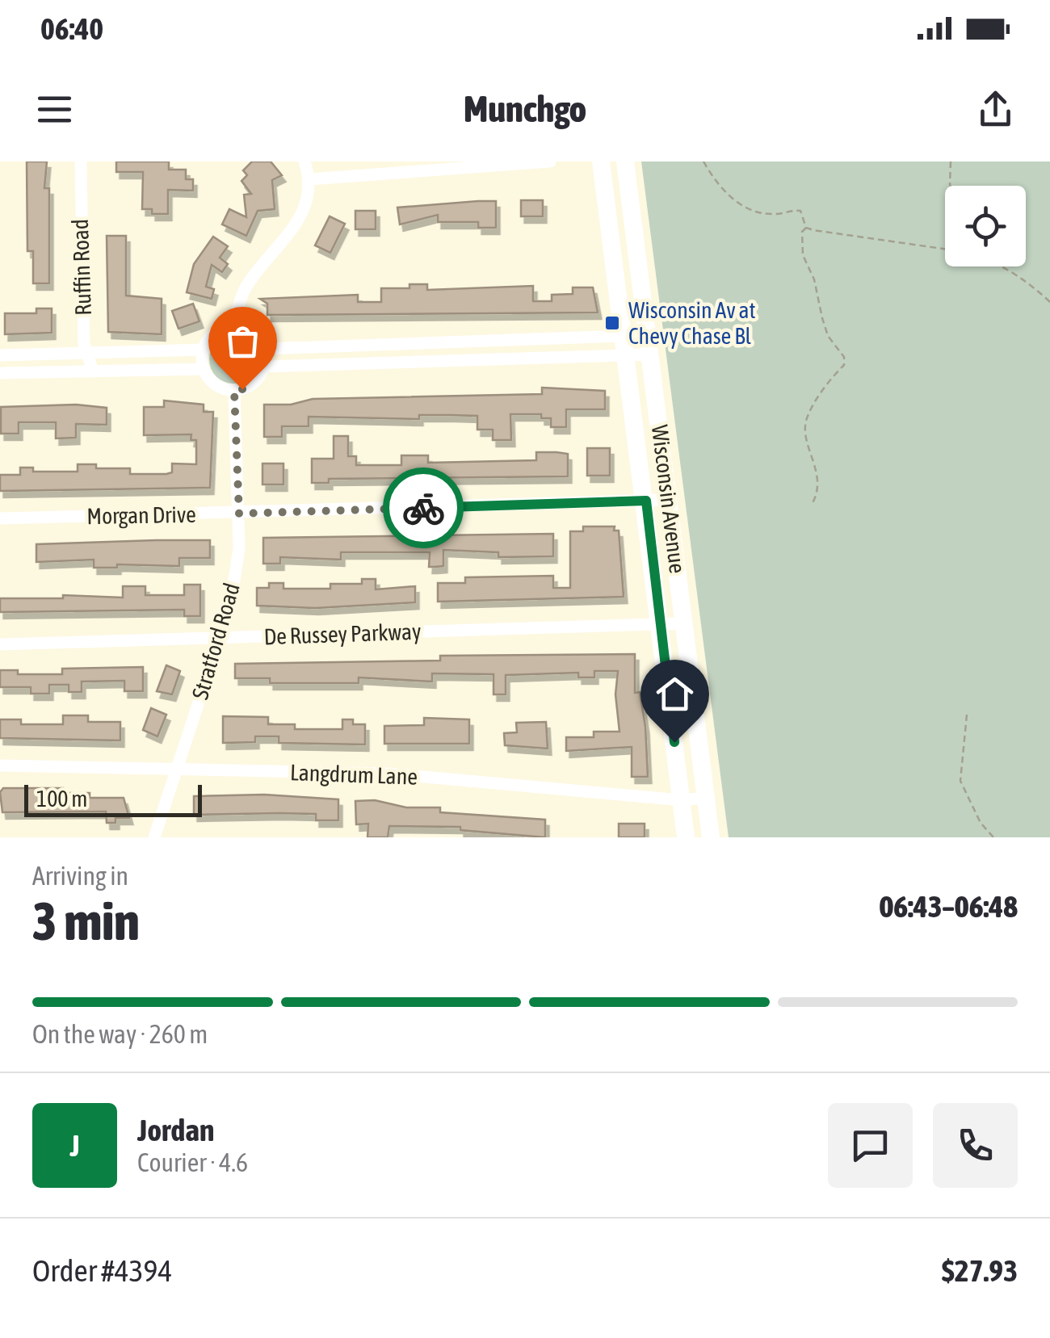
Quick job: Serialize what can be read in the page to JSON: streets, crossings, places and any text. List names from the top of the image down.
{
  "streets": {
    "main road": ["Wisconsin Avenue"],
    "street": [
      "Ruffin Road",
      "Morgan Drive",
      "De Russey Parkway",
      "Stratford Road",
      "Langdrum Lane"
    ]
  },
  "crossings": [
    ["Wisconsin Avenue", "Morgan Drive"],
    ["Wisconsin Avenue", "De Russey Parkway"],
    ["Wisconsin Avenue", "Langdrum Lane"],
    ["Morgan Drive", "Stratford Road"],
    ["De Russey Parkway", "Stratford Road"],
    ["Stratford Road", "Langdrum Lane"]
  ],
  "places": {
    "transit": ["Wisconsin Av at Chevy Chase Bl"]
  },
  "scale_bar": "100 m",
  "page": {
    "status": "06:40",
    "header": "Munchgo",
    "scale": "100 m",
    "heading": ["3 min", "Arriving in", "06:43–06:48"],
    "panel": [
      "Jordan",
      "Courier · 4.6",
      "Order #4394",
      "$27.93"
    ],
    "bar": "On the way · 260 m",
    "round": "J"
  }
}
